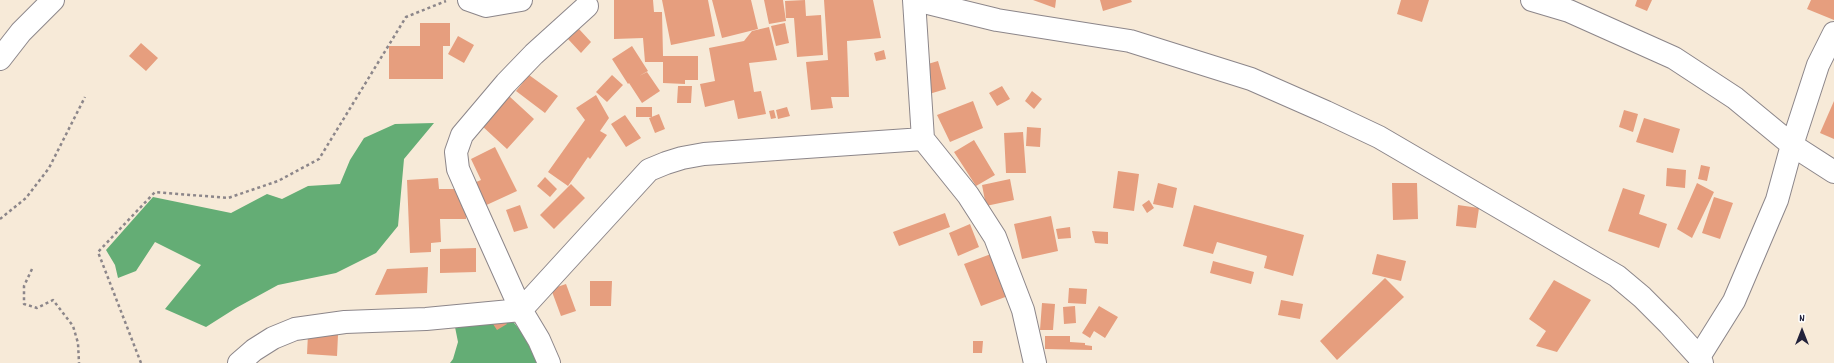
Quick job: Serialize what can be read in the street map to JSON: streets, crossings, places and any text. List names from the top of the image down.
{
  "north": "top"
}
